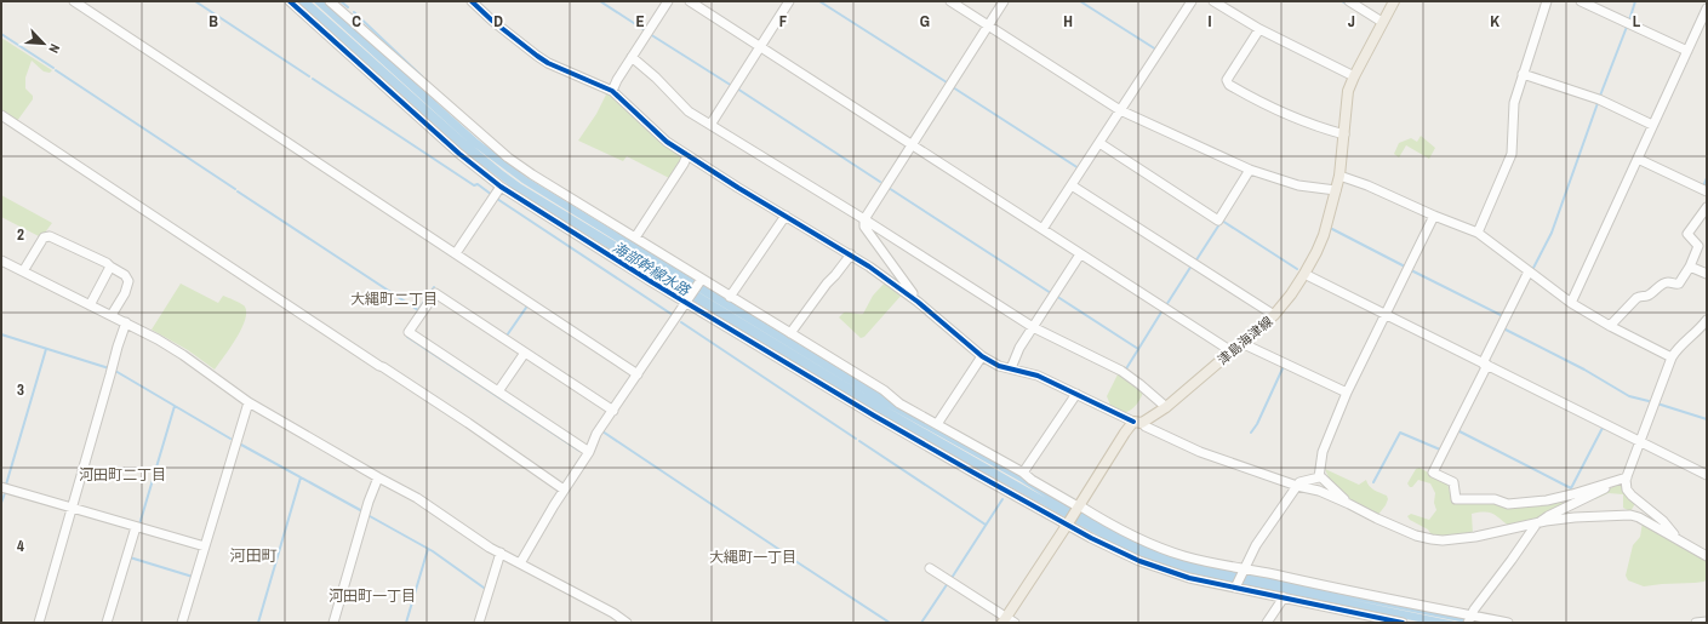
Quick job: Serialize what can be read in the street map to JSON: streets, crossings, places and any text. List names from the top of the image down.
{
  "streets": {
    "main road": ["津島海津線"]
  },
  "districts": [
    "大縄町二丁目",
    "河田町二丁目",
    "河田町",
    "大縄町一丁目",
    "河田町一丁目"
  ],
  "water": ["海部幹線水路"],
  "north": "bottom right",
  "grid": {
    "columns": [
      "B",
      "C",
      "D",
      "E",
      "F",
      "G",
      "H",
      "I",
      "J",
      "K",
      "L"
    ],
    "rows": ["2", "3", "4"]
  }
}
